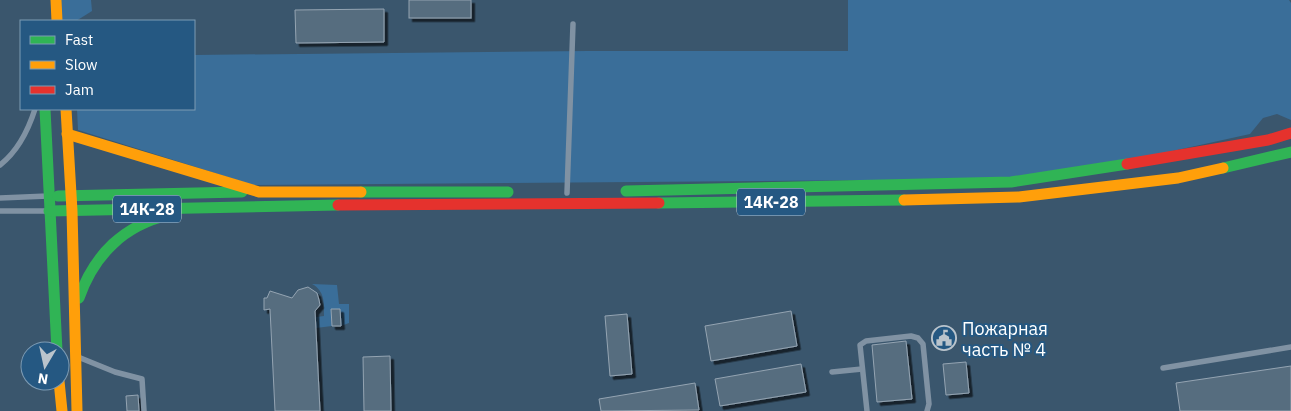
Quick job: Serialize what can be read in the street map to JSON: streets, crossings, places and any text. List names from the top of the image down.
{
  "streets": {
    "main road": ["14К-28"]
  },
  "places": {
    "public building": ["Пожарная часть № 4"]
  },
  "legend": ["Fast", "Slow", "Jam"],
  "north": "bottom"
}
